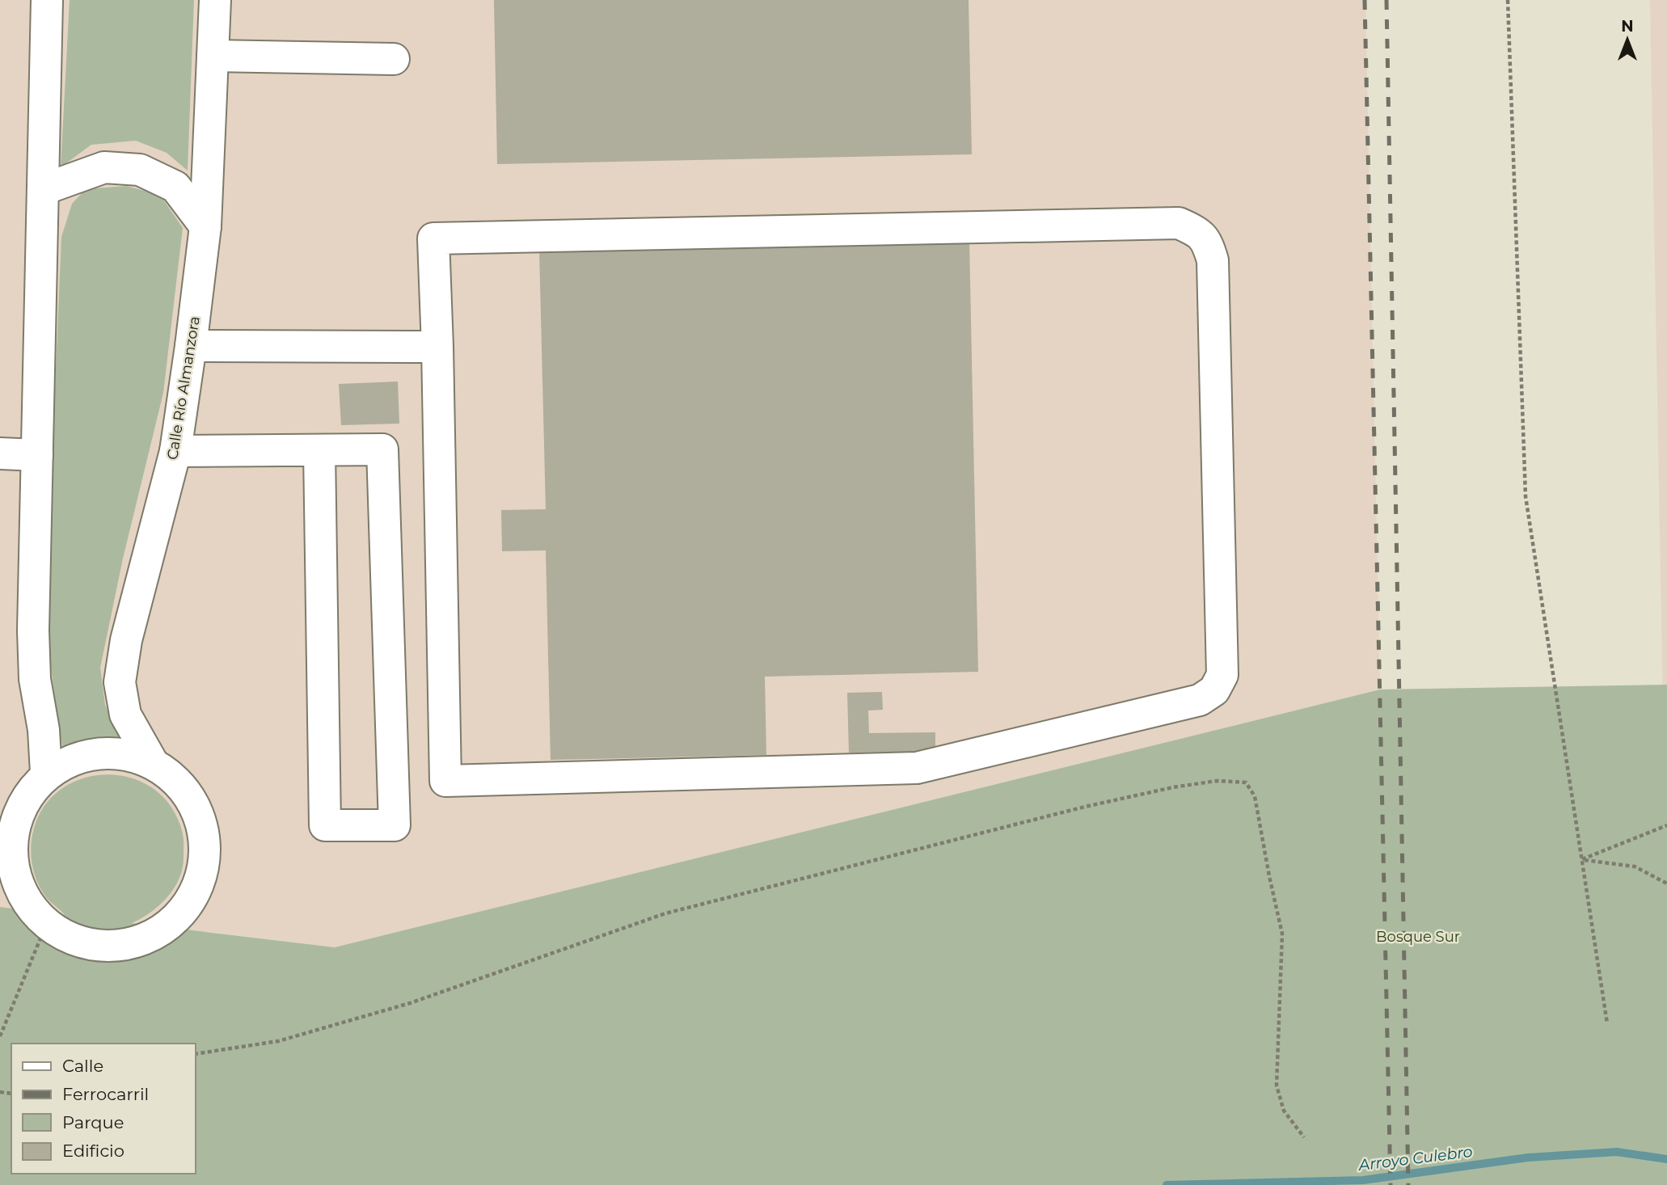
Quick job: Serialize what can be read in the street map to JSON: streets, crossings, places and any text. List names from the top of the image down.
{
  "streets": {
    "street": ["Calle Río Almanzora"]
  },
  "water": ["Arroyo Culebro"],
  "parks": ["Bosque Sur"],
  "legend": [
    "Calle",
    "Ferrocarril",
    "Parque",
    "Edificio"
  ],
  "north": "top"
}
